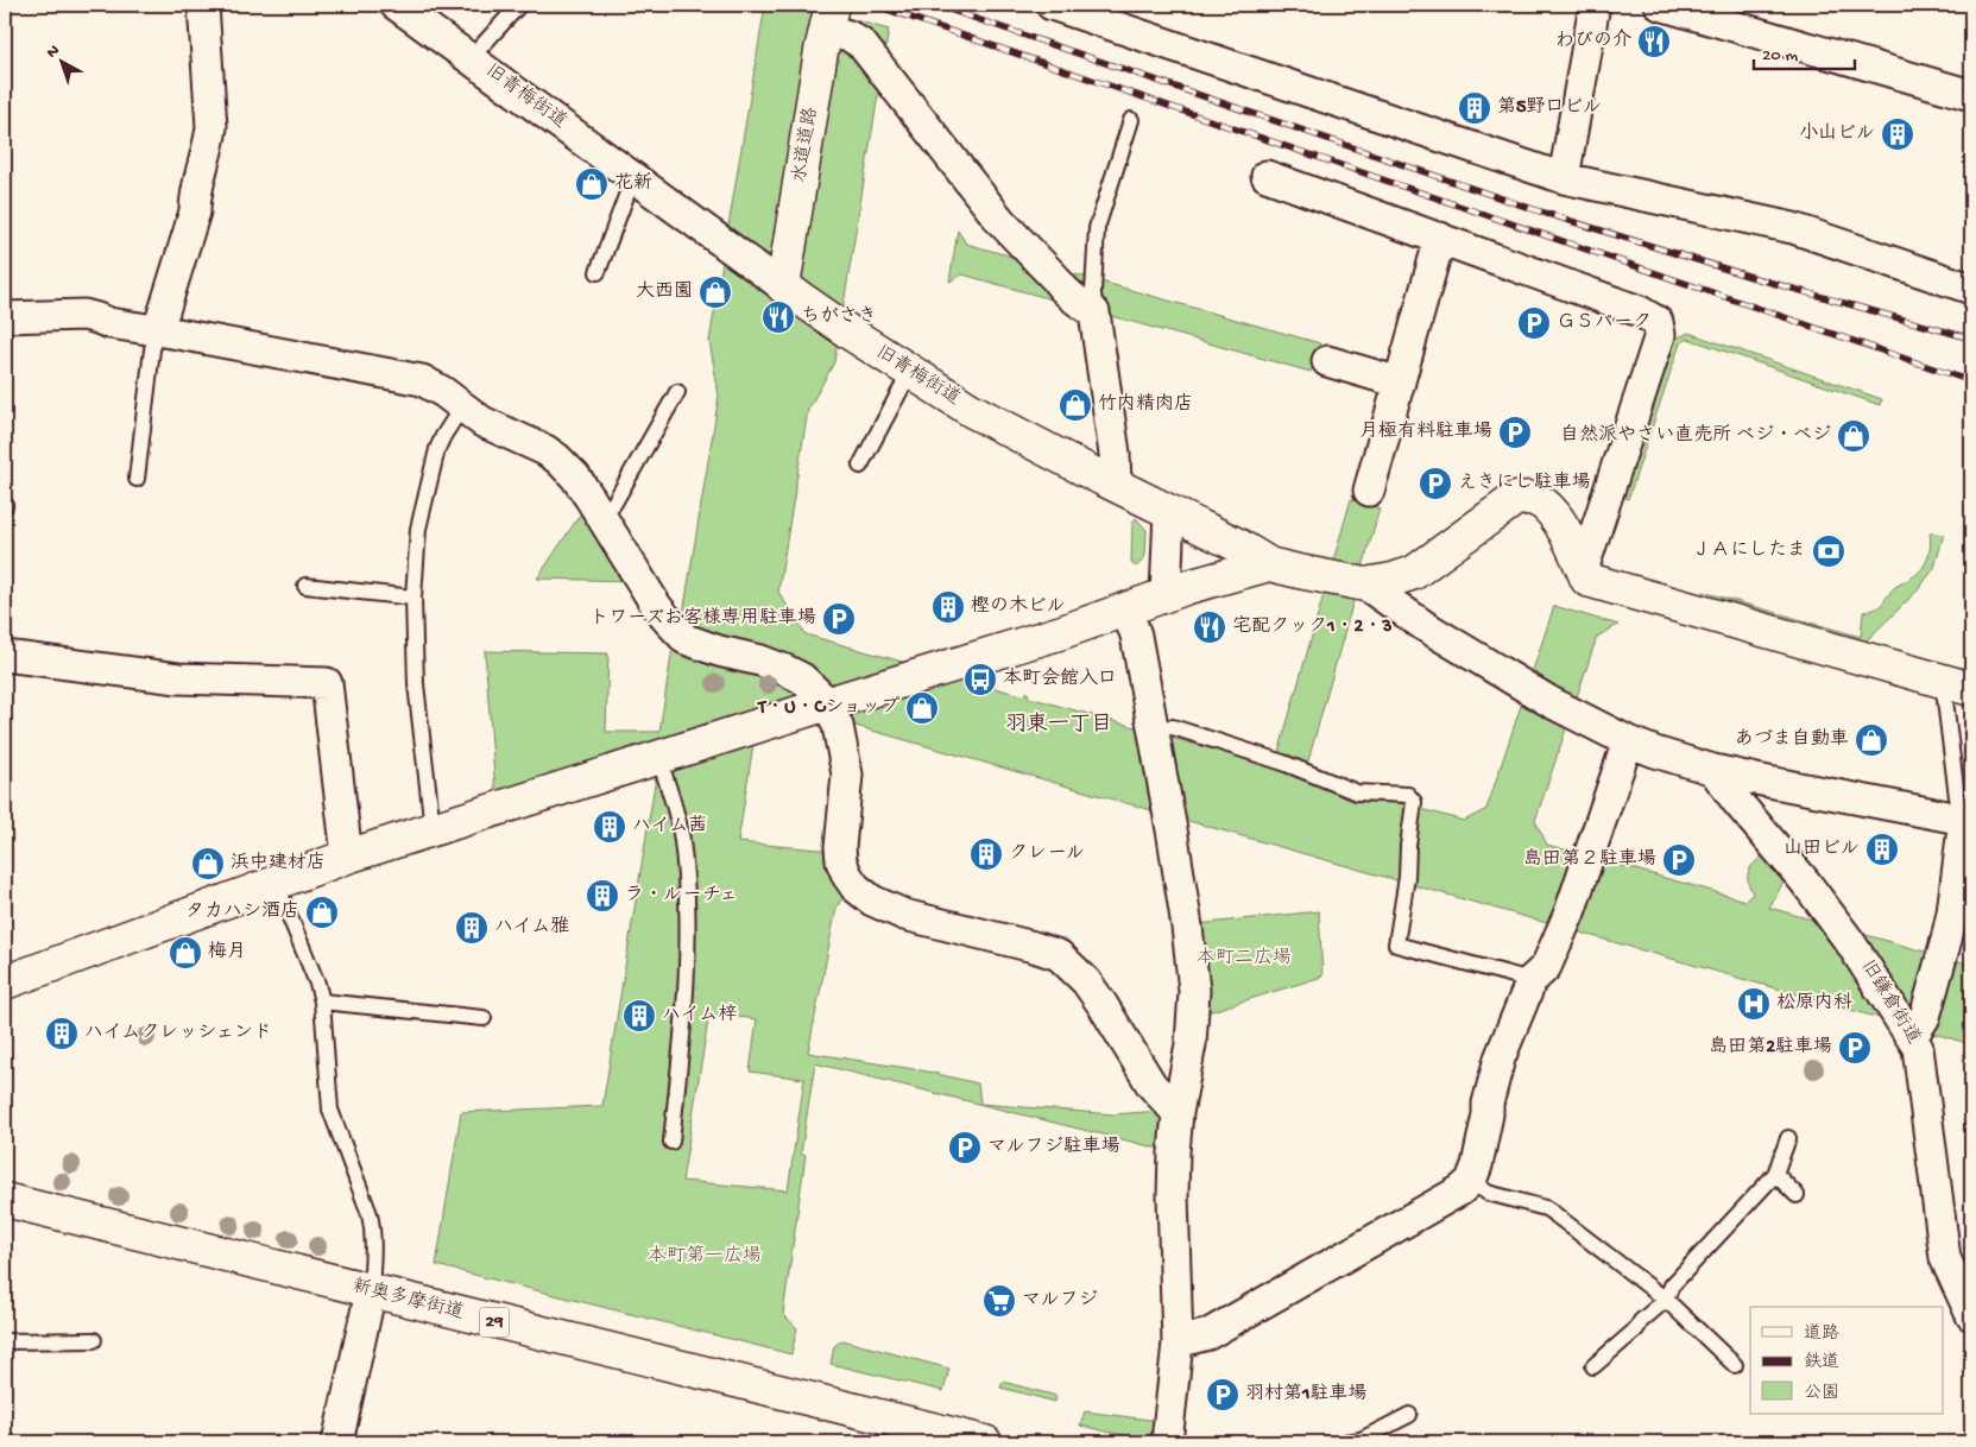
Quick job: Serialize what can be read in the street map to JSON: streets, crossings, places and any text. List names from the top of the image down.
{
  "streets": {
    "street": [
      "旧青梅街道",
      "水道道路",
      "旧鎌倉街道",
      "新奥多摩街道",
      "29"
    ]
  },
  "crossings": [
    ["旧青梅街道", "水道道路"]
  ],
  "districts": ["羽東一丁目"],
  "parks": ["本町二広場", "本町第一広場"],
  "places": {
    "restaurant": ["わびの介", "ちがさき", "宅配クック1・2・3"],
    "building": [
      "第5野口ビル",
      "小山ビル",
      "樫の木ビル",
      "ハイム茜",
      "山田ビル",
      "クレール",
      "ラ・ルーチェ",
      "ハイム雅",
      "ハイム梓",
      "ハイムクレッシェンド"
    ],
    "shop": [
      "花新",
      "大西園",
      "竹内精肉店",
      "自然派やさい直売所 ベジ・ベジ",
      "T・U・Cショップ",
      "あづま自動車",
      "浜中建材店",
      "タカハシ酒店",
      "梅月"
    ],
    "parking": [
      "ＧＳパーク",
      "月極有料駐車場",
      "えきにし駐車場",
      "トワーズお客様専用駐車場",
      "島田第２駐車場",
      "島田第2駐車場",
      "マルフジ駐車場",
      "羽村第1駐車場"
    ],
    "bank": ["ＪＡにしたま"],
    "bus stop": ["本町会館入口"],
    "hospital": ["松原内科"],
    "supermarket": ["マルフジ"]
  },
  "legend": ["道路", "鉄道", "公園"],
  "scale_bar": "20 m",
  "north": "top left"
}
